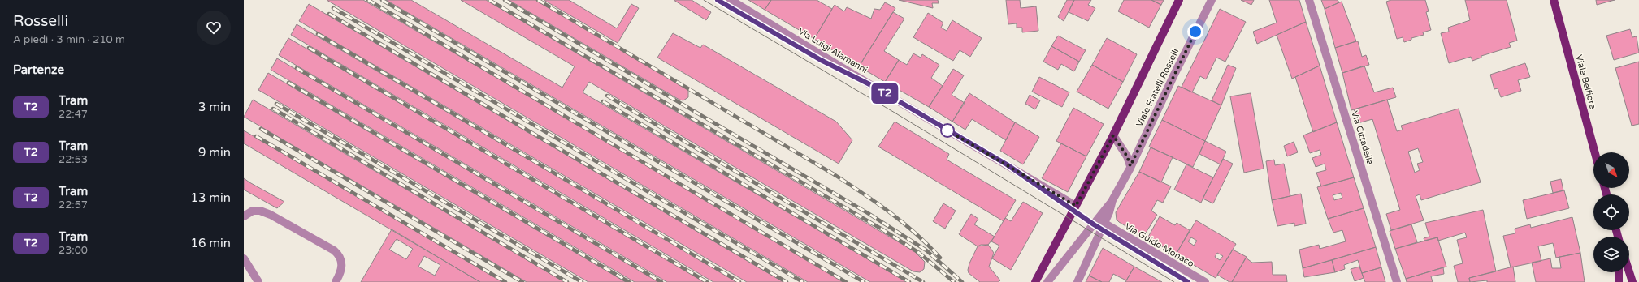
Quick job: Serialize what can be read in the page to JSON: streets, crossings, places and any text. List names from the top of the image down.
{
  "streets": {
    "main road": ["Viale Belfiore"],
    "street": [
      "Via Luigi Alamanni",
      "Viale Fratelli Rosselli",
      "Via Cittadella",
      "Via Guido Monaco"
    ]
  },
  "crossings": [
    ["Viale Fratelli Rosselli", "Via Guido Monaco"]
  ],
  "lines": ["tram line T2"],
  "north": "bottom right",
  "page": {
    "heading": [
      ["Rosselli", "A piedi · 3 min · 210 m"],
      "Partenze"
    ],
    "on_map": "T2",
    "list": [
      {
        "mark": "T2",
        "name": "Tram",
        "note": "22:47",
        "value": "3 min"
      },
      {
        "mark": "T2",
        "name": "Tram",
        "note": "22:53",
        "value": "9 min"
      },
      {
        "mark": "T2",
        "name": "Tram",
        "note": "22:57",
        "value": "13 min"
      },
      {
        "mark": "T2",
        "name": "Tram",
        "note": "23:00",
        "value": "16 min"
      }
    ]
  }
}
